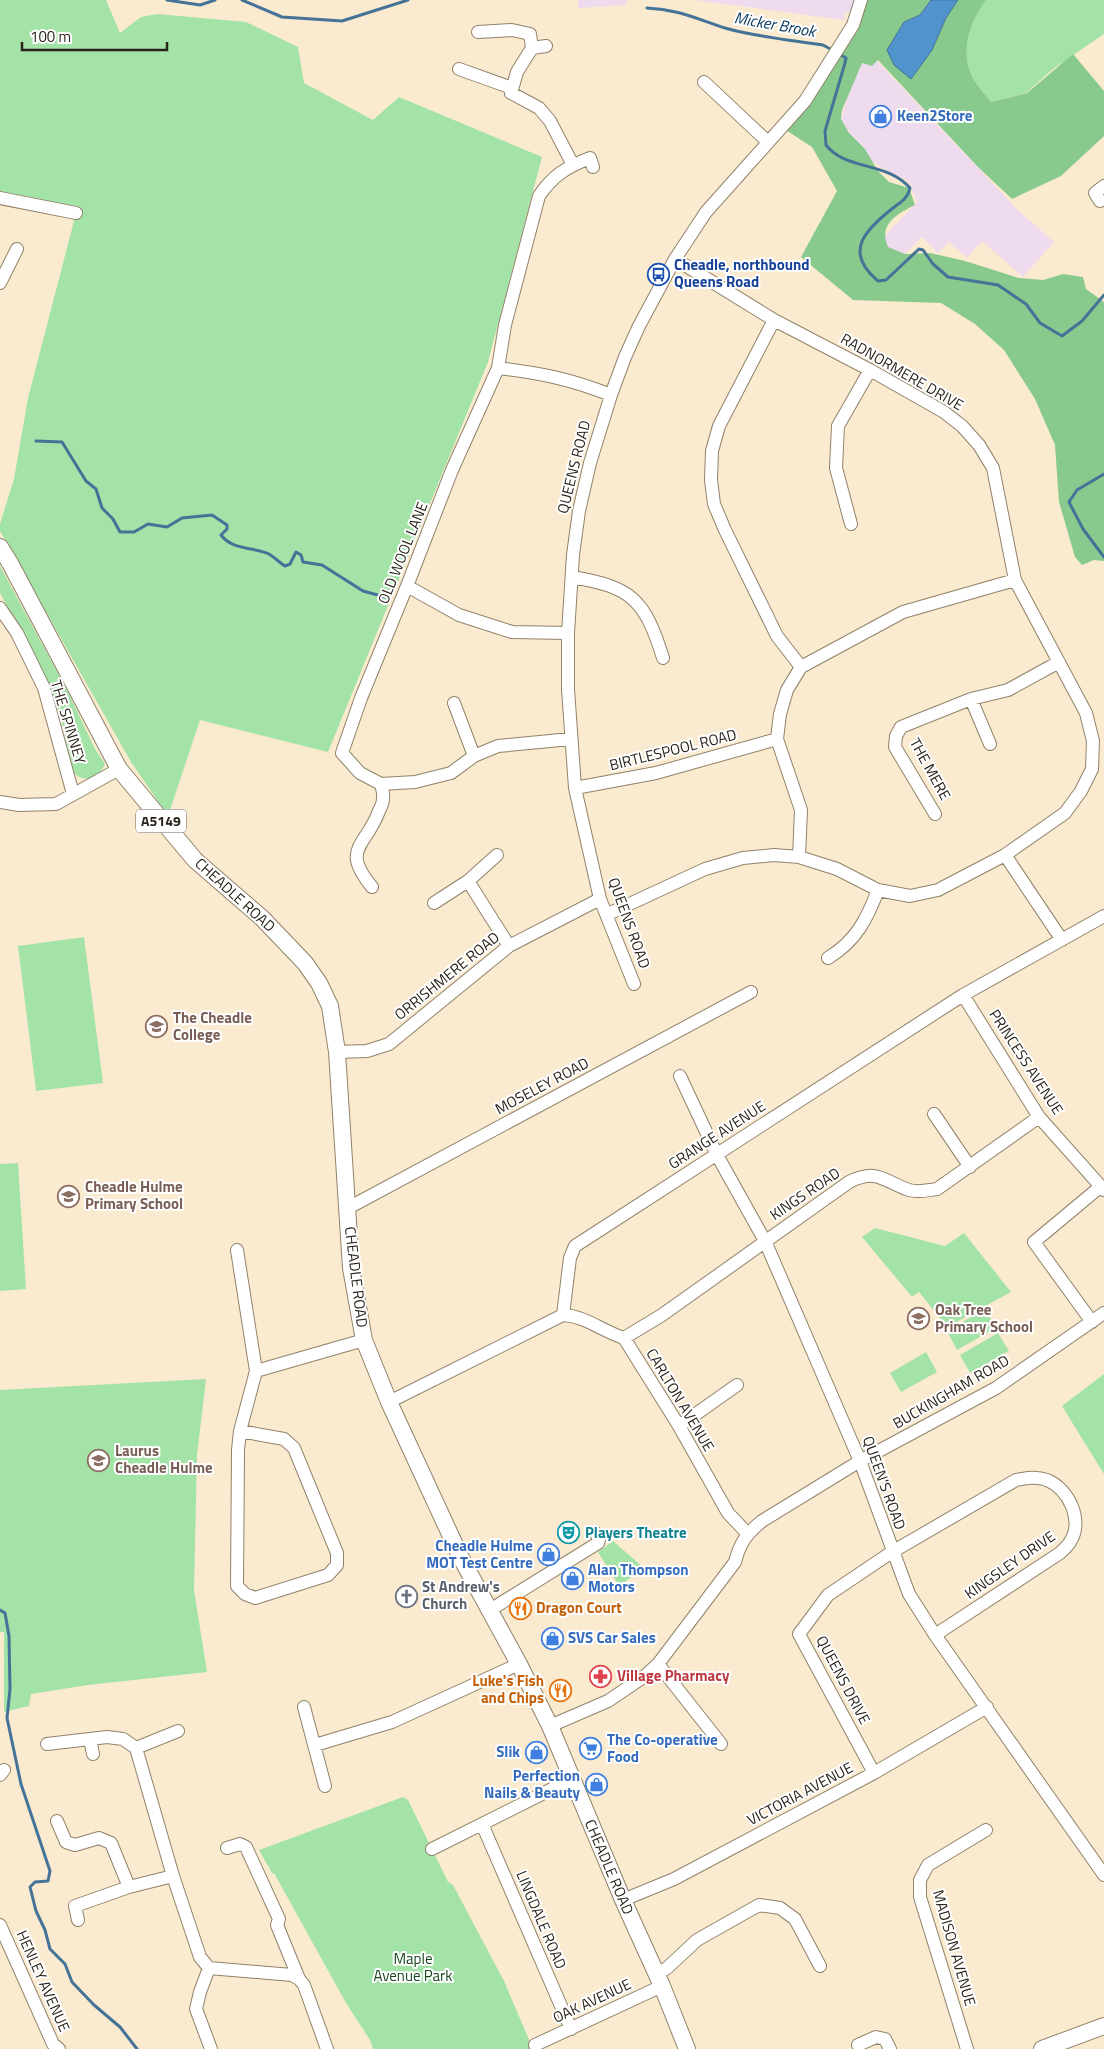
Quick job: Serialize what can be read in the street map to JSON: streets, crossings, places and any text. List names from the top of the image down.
{
  "streets": {
    "main road": ["A5149", "CHEADLE ROAD"],
    "street": [
      "RADNORMERE DRIVE",
      "QUEENS ROAD",
      "OLD WOOL LANE",
      "THE SPINNEY",
      "BIRTLESPOOL ROAD",
      "THE MERE",
      "ORRISHMERE ROAD",
      "PRINCESS AVENUE",
      "MOSELEY ROAD",
      "GRANGE AVENUE",
      "KINGS ROAD",
      "BUCKINGHAM ROAD",
      "CARLTON AVENUE",
      "QUEEN'S ROAD",
      "KINGSLEY DRIVE",
      "QUEENS DRIVE",
      "VICTORIA AVENUE",
      "LINGDALE ROAD",
      "MADISON AVENUE",
      "HENLEY AVENUE",
      "OAK AVENUE"
    ]
  },
  "crossings": [
    ["RADNORMERE DRIVE", "QUEENS ROAD"],
    ["RADNORMERE DRIVE", "THE MERE"],
    ["QUEENS ROAD", "BIRTLESPOOL ROAD"],
    ["QUEENS ROAD", "ORRISHMERE ROAD"],
    ["THE SPINNEY", "CHEADLE ROAD"],
    ["CHEADLE ROAD", "ORRISHMERE ROAD"],
    ["CHEADLE ROAD", "MOSELEY ROAD"],
    ["CHEADLE ROAD", "BUCKINGHAM ROAD"],
    ["CHEADLE ROAD", "VICTORIA AVENUE"],
    ["CHEADLE ROAD", "OAK AVENUE"],
    ["PRINCESS AVENUE", "GRANGE AVENUE"],
    ["PRINCESS AVENUE", "KINGS ROAD"],
    ["GRANGE AVENUE", "QUEEN'S ROAD"],
    ["KINGS ROAD", "CARLTON AVENUE"],
    ["KINGS ROAD", "QUEEN'S ROAD"],
    ["BUCKINGHAM ROAD", "CARLTON AVENUE"],
    ["BUCKINGHAM ROAD", "QUEEN'S ROAD"],
    ["QUEEN'S ROAD", "KINGSLEY DRIVE"],
    ["QUEEN'S ROAD", "QUEENS DRIVE"],
    ["QUEEN'S ROAD", "VICTORIA AVENUE"],
    ["KINGSLEY DRIVE", "QUEENS DRIVE"],
    ["QUEENS DRIVE", "VICTORIA AVENUE"],
    ["LINGDALE ROAD", "OAK AVENUE"]
  ],
  "water": ["Micker Brook"],
  "parks": ["Maple Avenue Park"],
  "places": {
    "shop": [
      "Keen2Store",
      "Cheadle Hulme MOT Test Centre",
      "Alan Thompson Motors",
      "SVS Car Sales",
      "Slik",
      "Perfection Nails & Beauty"
    ],
    "bus stop": ["Cheadle, northbound Queens Road"],
    "school or university": [
      "The Cheadle College",
      "Cheadle Hulme Primary School",
      "Oak Tree Primary School",
      "Laurus Cheadle Hulme"
    ],
    "theatre": ["Players Theatre"],
    "church": ["St Andrew's Church"],
    "restaurant": ["Dragon Court", "Luke's Fish and Chips"],
    "pharmacy": ["Village Pharmacy"],
    "supermarket": ["The Co-operative Food"]
  },
  "scale_bar": "100 m"
}
